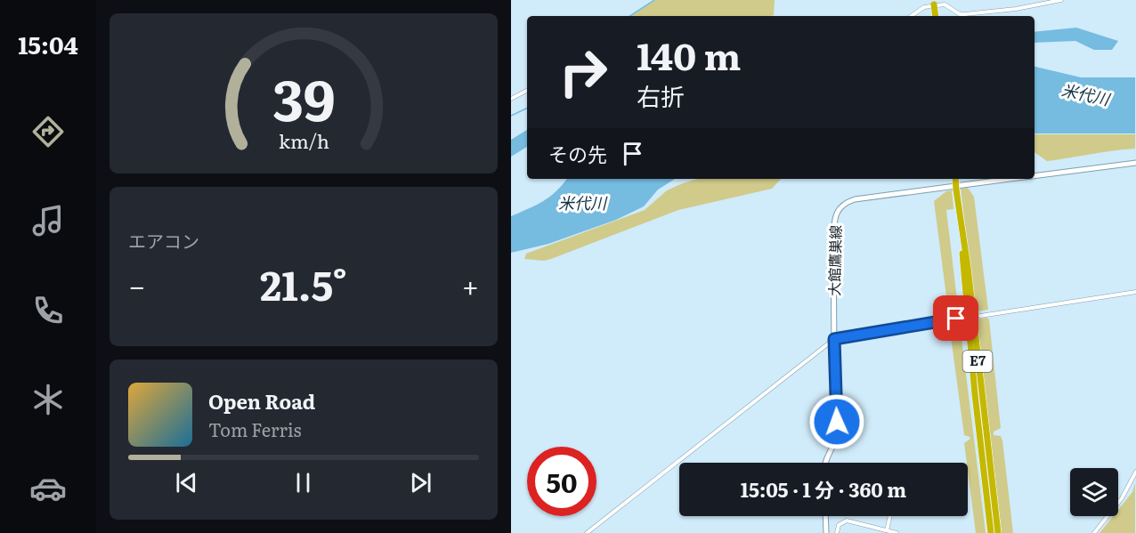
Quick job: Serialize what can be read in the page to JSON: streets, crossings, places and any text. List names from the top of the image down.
{
  "streets": {
    "highway": ["E7"],
    "main road": ["大館鷹巣線"]
  },
  "water": ["米代川"],
  "page": {
    "tabs": "15:04",
    "turn": ["140 m", "右折"],
    "then": "その先",
    "tile": "エアコン",
    "heat": ["−", "21.5°", "+"],
    "song": ["Open Road", "Tom Ferris"],
    "limit": "50",
    "trip": "15:05 · 1 分 · 360 m",
    "gauge": ["39", "km/h"]
  }
}
